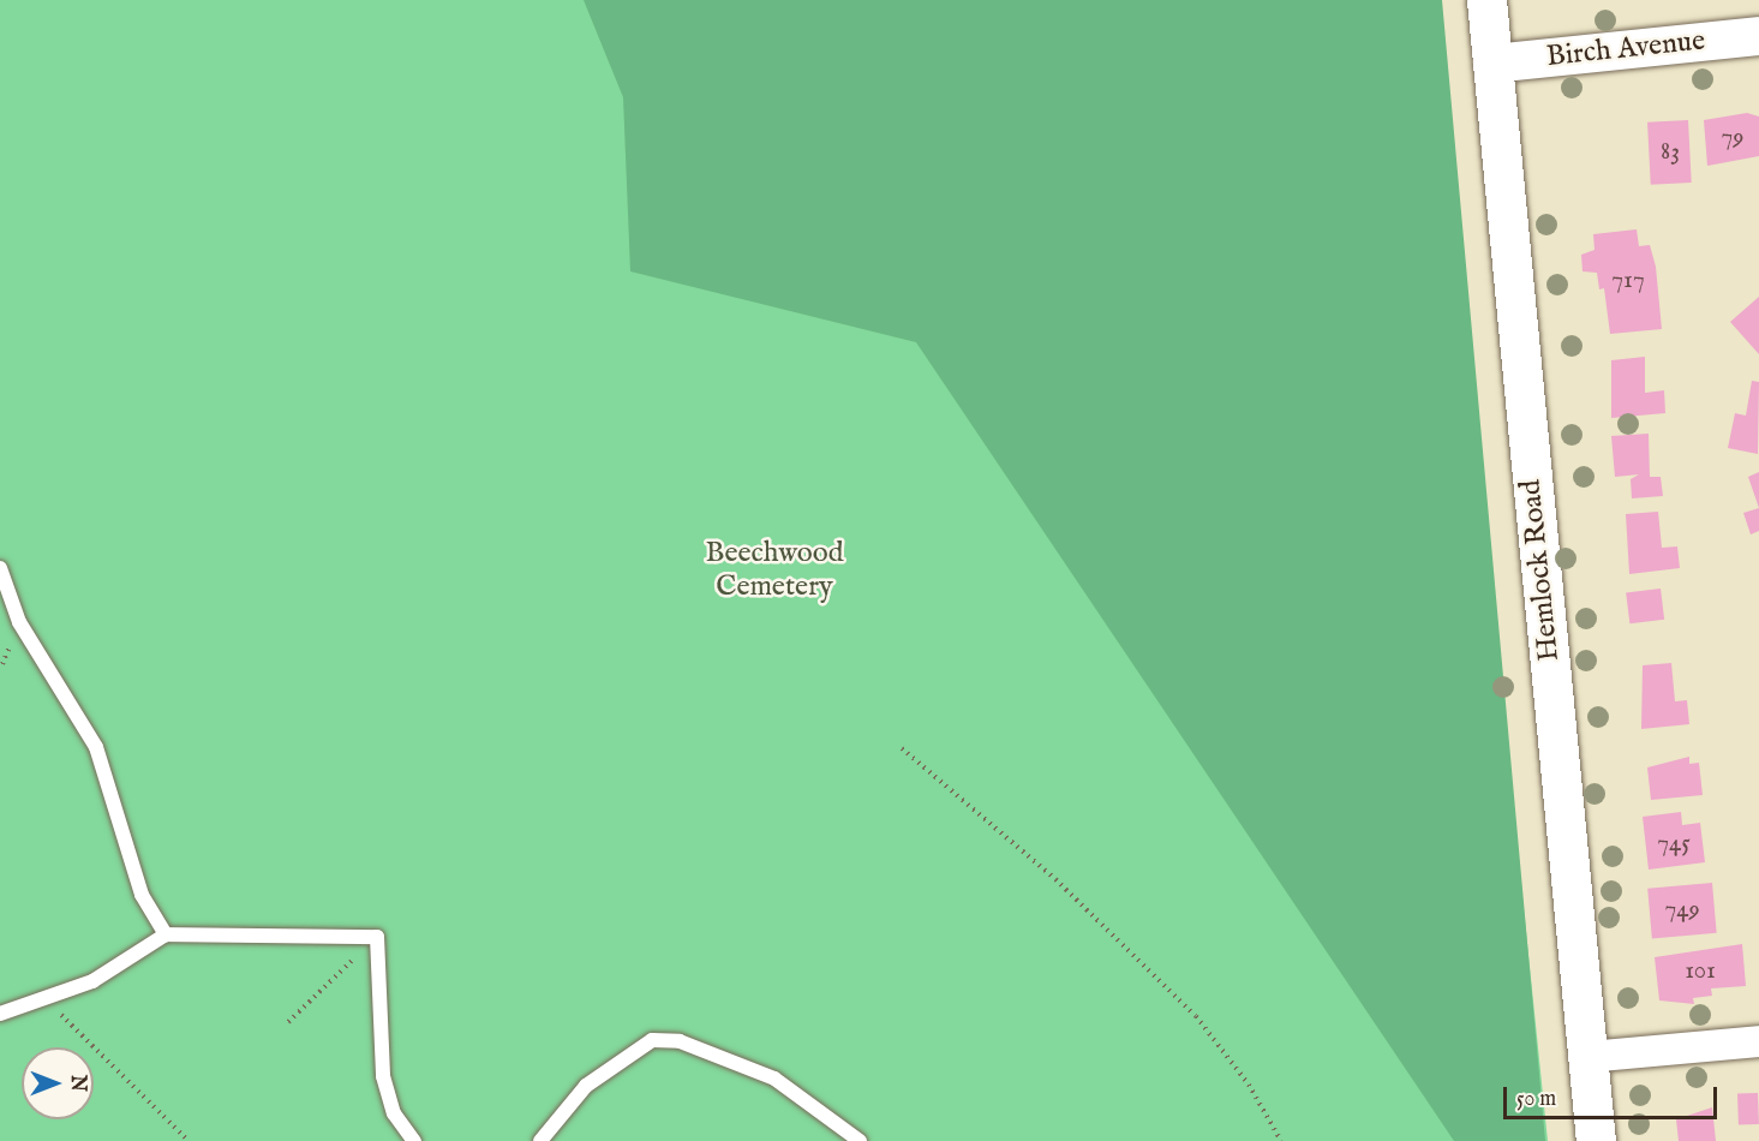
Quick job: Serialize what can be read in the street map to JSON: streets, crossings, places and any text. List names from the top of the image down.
{
  "streets": {
    "main road": ["Hemlock Road"],
    "street": ["Birch Avenue"]
  },
  "crossings": [
    ["Birch Avenue", "Hemlock Road"]
  ],
  "parks": ["Beechwood Cemetery"],
  "house_numbers": [
    "79",
    "83",
    "717",
    "745",
    "749",
    "101"
  ],
  "scale_bar": "50 m",
  "north": "right"
}
